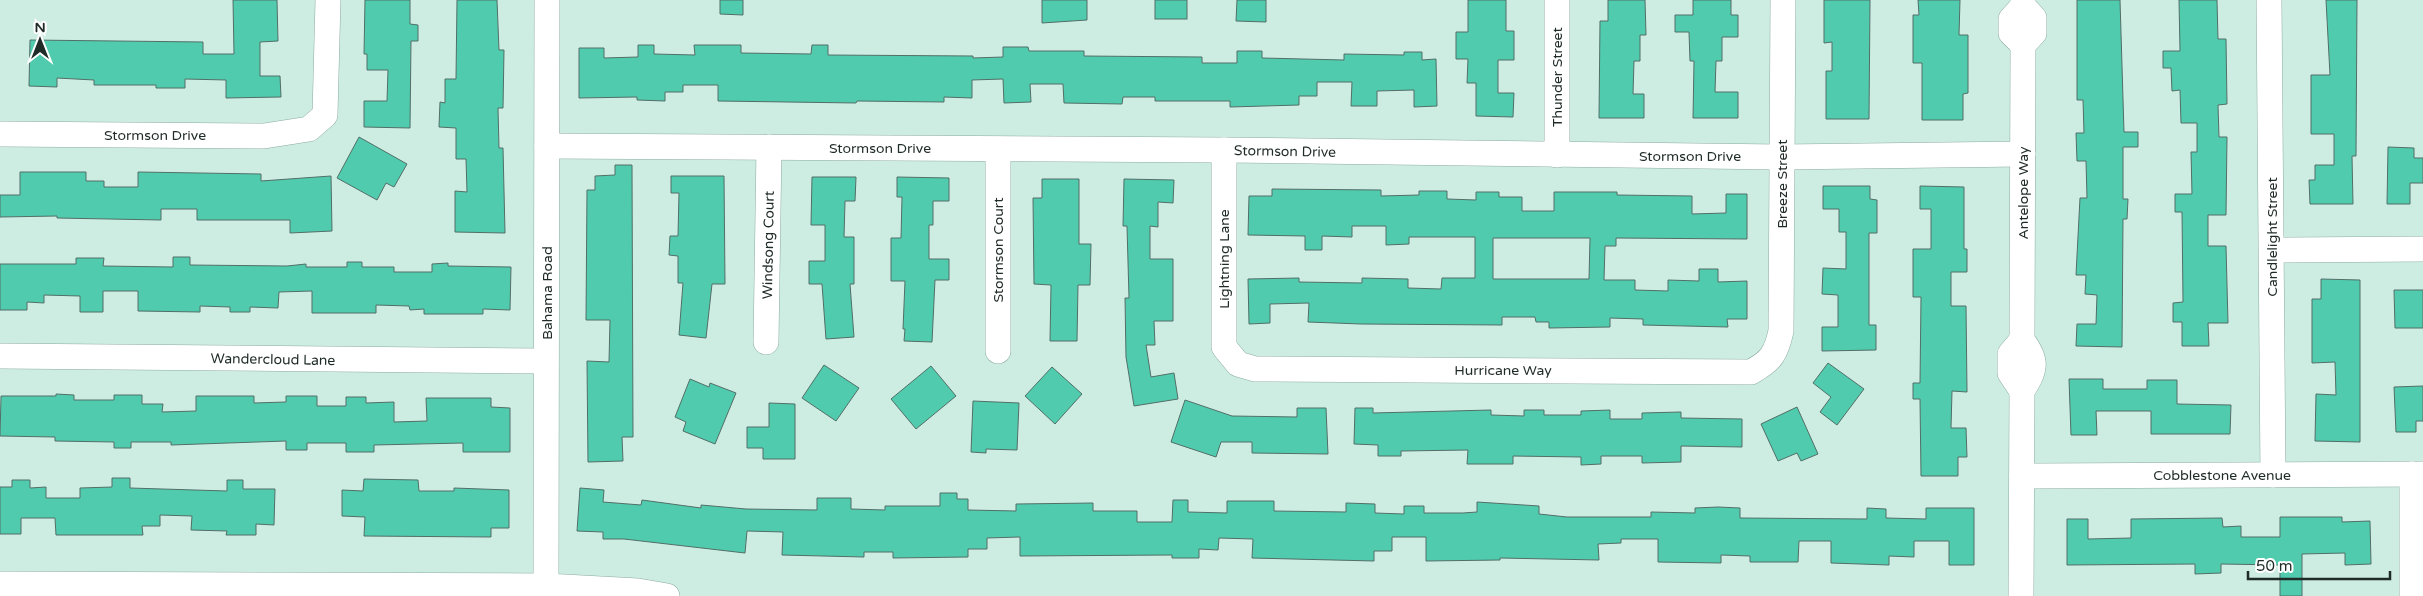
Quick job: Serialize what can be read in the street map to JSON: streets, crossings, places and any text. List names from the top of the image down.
{
  "streets": {
    "street": [
      "Thunder Street",
      "Stormson Drive",
      "Breeze Street",
      "Antelope Way",
      "Candlelight Street",
      "Windsong Court",
      "Stormson Court",
      "Lightning Lane",
      "Bahama Road",
      "Wandercloud Lane",
      "Hurricane Way",
      "Cobblestone Avenue"
    ]
  },
  "crossings": [
    ["Thunder Street", "Stormson Drive"],
    ["Stormson Drive", "Breeze Street"],
    ["Stormson Drive", "Antelope Way"],
    ["Stormson Drive", "Windsong Court"],
    ["Stormson Drive", "Stormson Court"],
    ["Stormson Drive", "Lightning Lane"],
    ["Stormson Drive", "Bahama Road"],
    ["Breeze Street", "Hurricane Way"],
    ["Antelope Way", "Cobblestone Avenue"],
    ["Candlelight Street", "Cobblestone Avenue"],
    ["Lightning Lane", "Hurricane Way"],
    ["Bahama Road", "Wandercloud Lane"]
  ],
  "scale_bar": "50 m",
  "north": "top"
}
